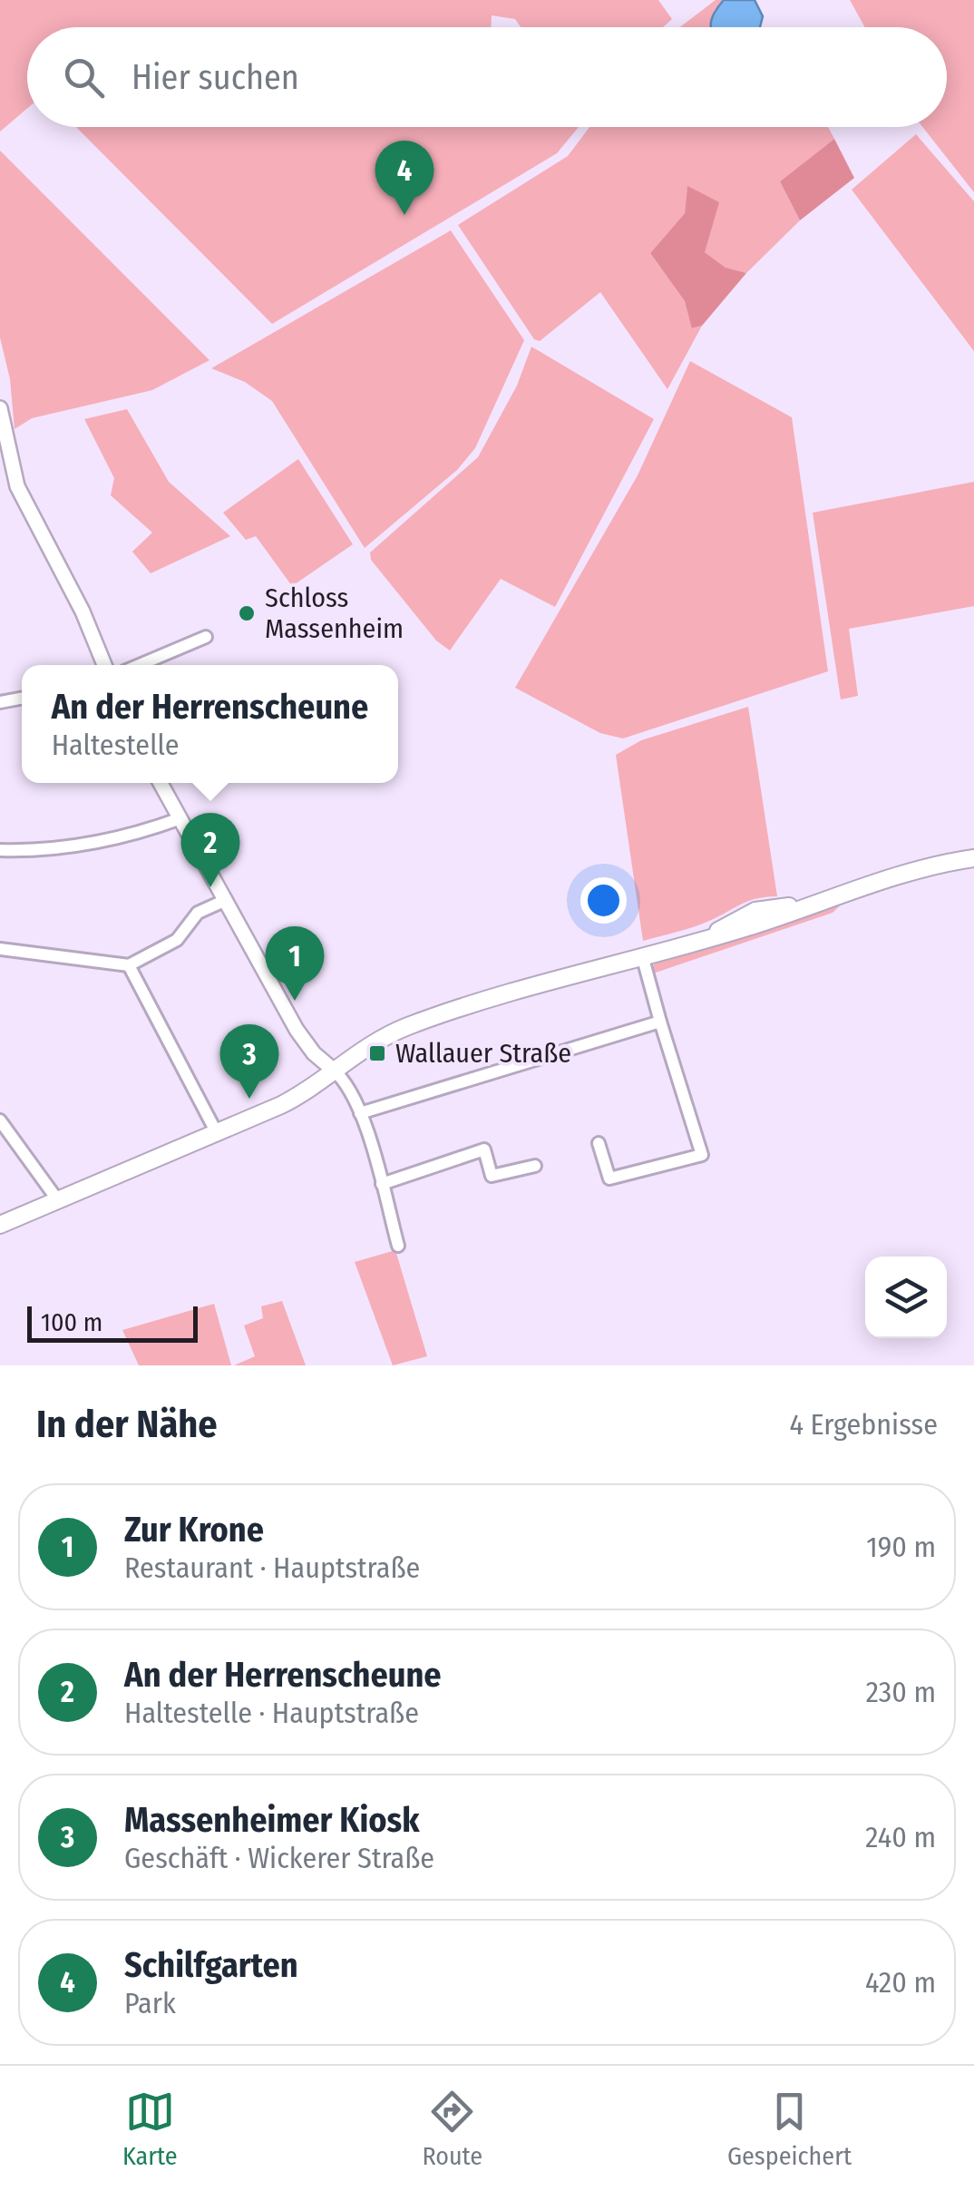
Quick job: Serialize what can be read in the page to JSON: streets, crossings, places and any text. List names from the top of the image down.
{
  "places": {
    "other": ["Schloss Massenheim"],
    "transit": ["Wallauer Straße"]
  },
  "scale_bar": "100 m",
  "page": {
    "search": "Hier suchen",
    "pins": [
      "4",
      "2",
      "1",
      "3"
    ],
    "popup": ["An der Herrenscheune", "Haltestelle"],
    "scale": "100 m",
    "heading": ["In der Nähe", "4 Ergebnisse"],
    "list": [
      {
        "mark": "1",
        "name": "Zur Krone",
        "note": "Restaurant · Hauptstraße",
        "value": "190 m"
      },
      {
        "mark": "2",
        "name": "An der Herrenscheune",
        "note": "Haltestelle · Hauptstraße",
        "value": "230 m"
      },
      {
        "mark": "3",
        "name": "Massenheimer Kiosk",
        "note": "Geschäft · Wickerer Straße",
        "value": "240 m"
      },
      {
        "mark": "4",
        "name": "Schilfgarten",
        "note": "Park",
        "value": "420 m"
      }
    ],
    "nav": ["Karte", "Route", "Gespeichert"]
  }
}
